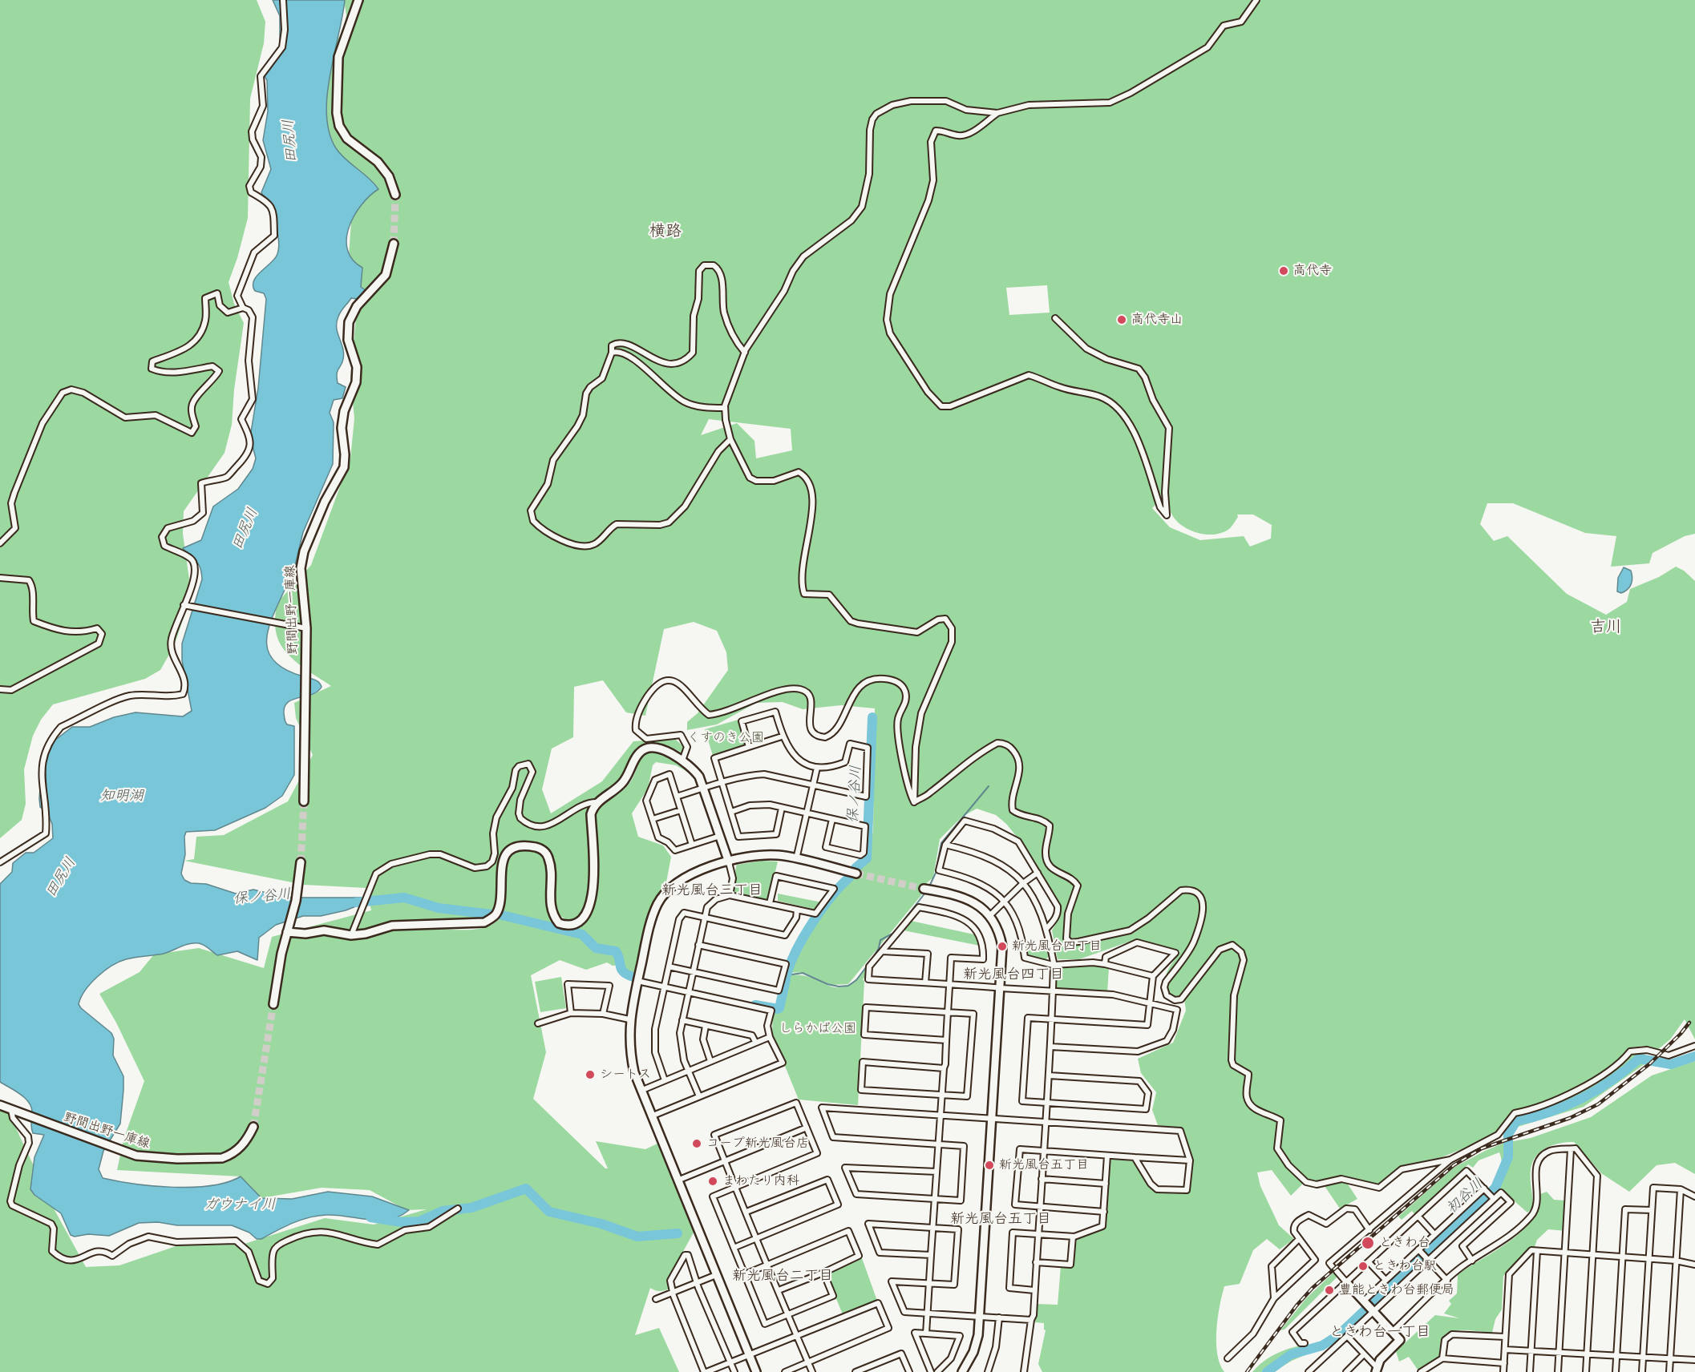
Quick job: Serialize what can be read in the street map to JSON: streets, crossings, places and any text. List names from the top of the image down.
{
  "streets": {
    "street": ["野間出野一庫線"]
  },
  "districts": [
    "横路",
    "吉川",
    "新光風台三丁目",
    "新光風台四丁目",
    "新光風台五丁目",
    "新光風台二丁目",
    "ときわ台一丁目"
  ],
  "water": [
    "田尻川",
    "保ノ谷川",
    "知明湖",
    "初谷川",
    "ガウナイ川"
  ],
  "parks": ["くすのき公園", "しらかば公園"],
  "places": [
    "高代寺",
    "高代寺山",
    "新光風台四丁目",
    "シートス",
    "コープ新光風台店",
    "新光風台五丁目",
    "まわたり内科",
    "ときわ台",
    "ときわ台駅",
    "豊能ときわ台郵便局"
  ]
}
